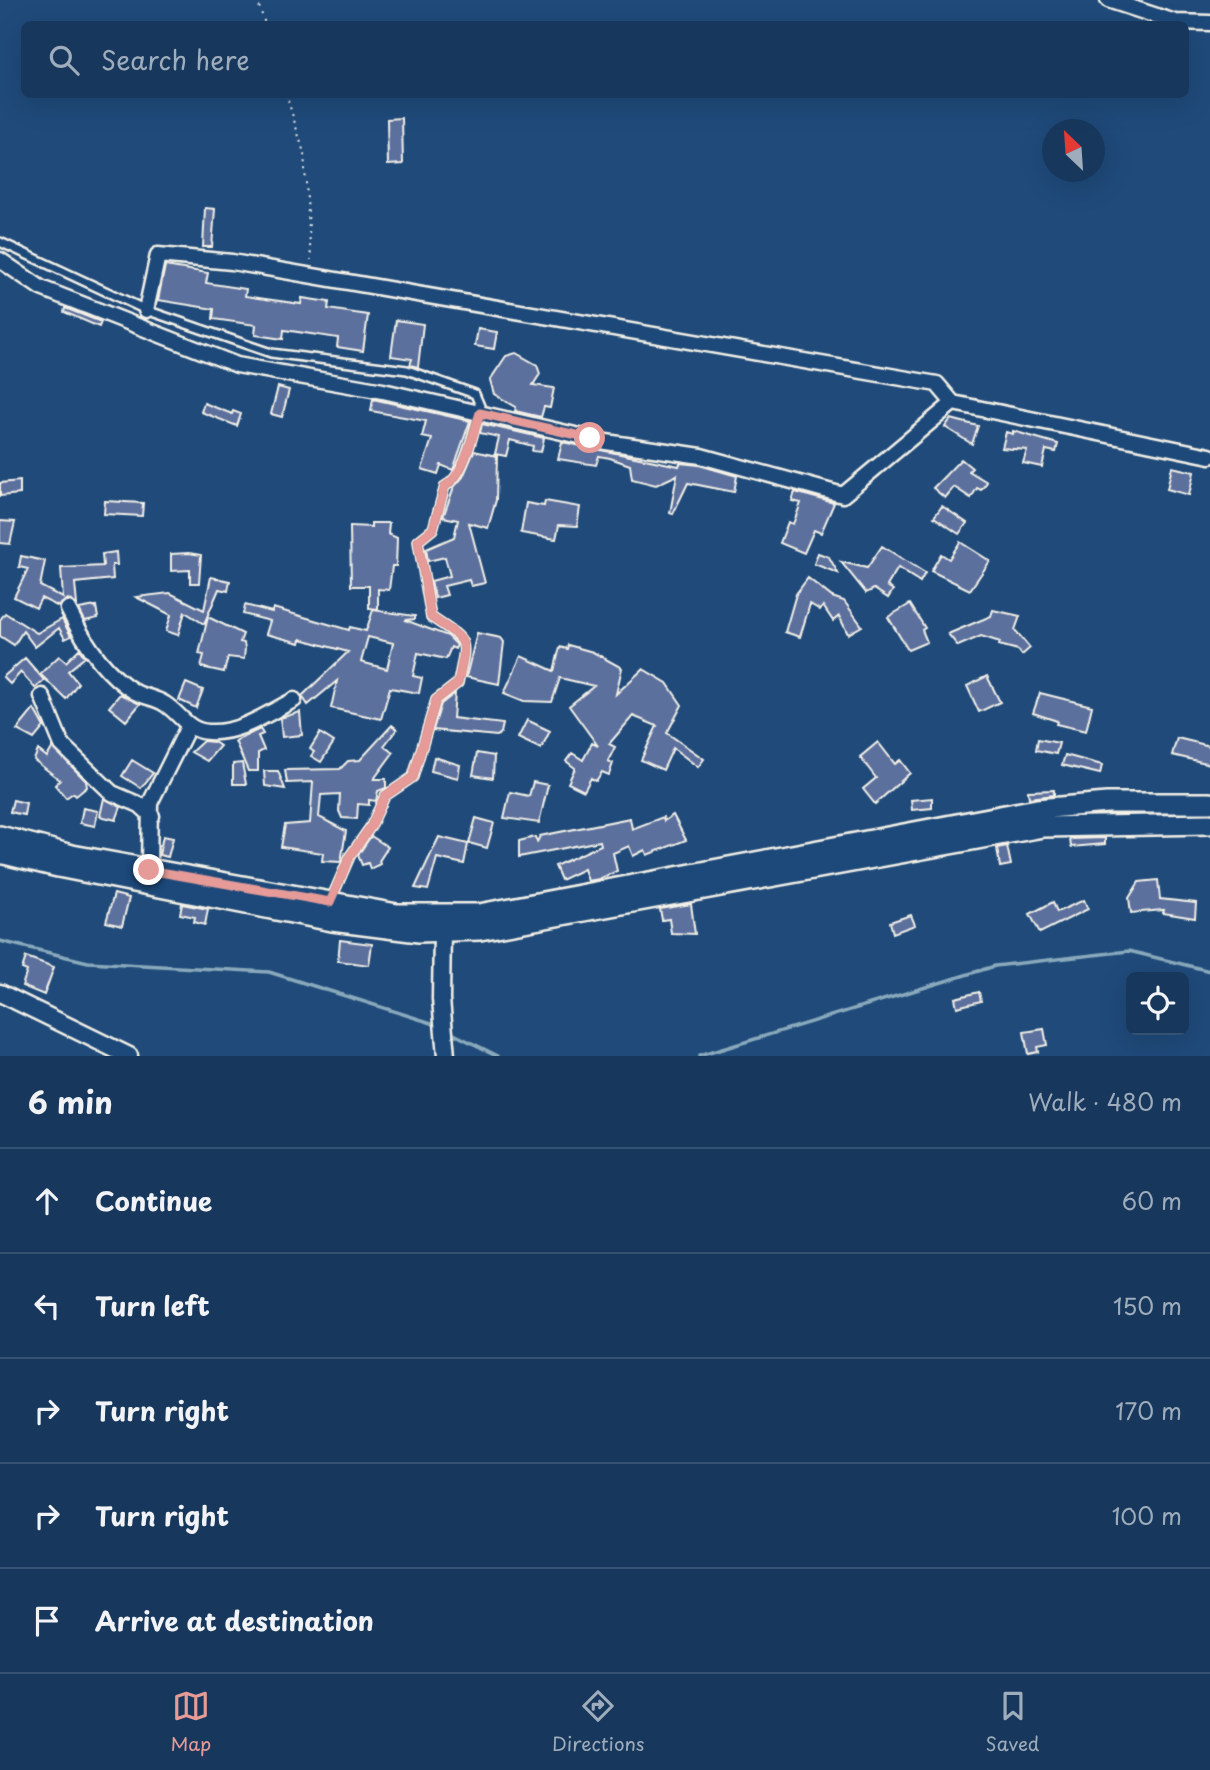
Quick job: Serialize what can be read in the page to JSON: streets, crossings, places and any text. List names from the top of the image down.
{
  "north": "top left",
  "page": {
    "search": "Search here",
    "heading": ["6 min", "Walk · 480 m"],
    "list": [
      ["Continue", "60 m"],
      ["Turn left", "150 m"],
      ["Turn right", "170 m"],
      ["Turn right", "100 m"],
      "Arrive at destination"
    ],
    "nav": ["Map", "Directions", "Saved"]
  }
}
